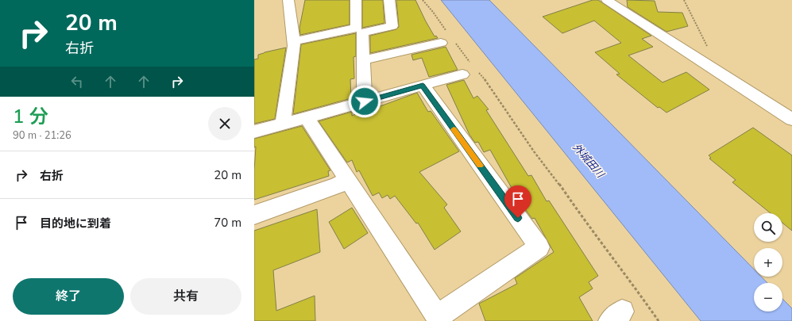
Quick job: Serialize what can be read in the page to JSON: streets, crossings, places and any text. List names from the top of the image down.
{
  "water": ["外城田川"],
  "page": {
    "turn": ["20 m", "右折"],
    "heading": ["1 分", "90 m · 21:26"],
    "list": [
      {
        "name": "右折",
        "value": "20 m"
      },
      {
        "name": "目的地に到着",
        "value": "70 m"
      }
    ],
    "map_buttons": ["+", "−"],
    "buttons": ["終了", "共有"]
  }
}
